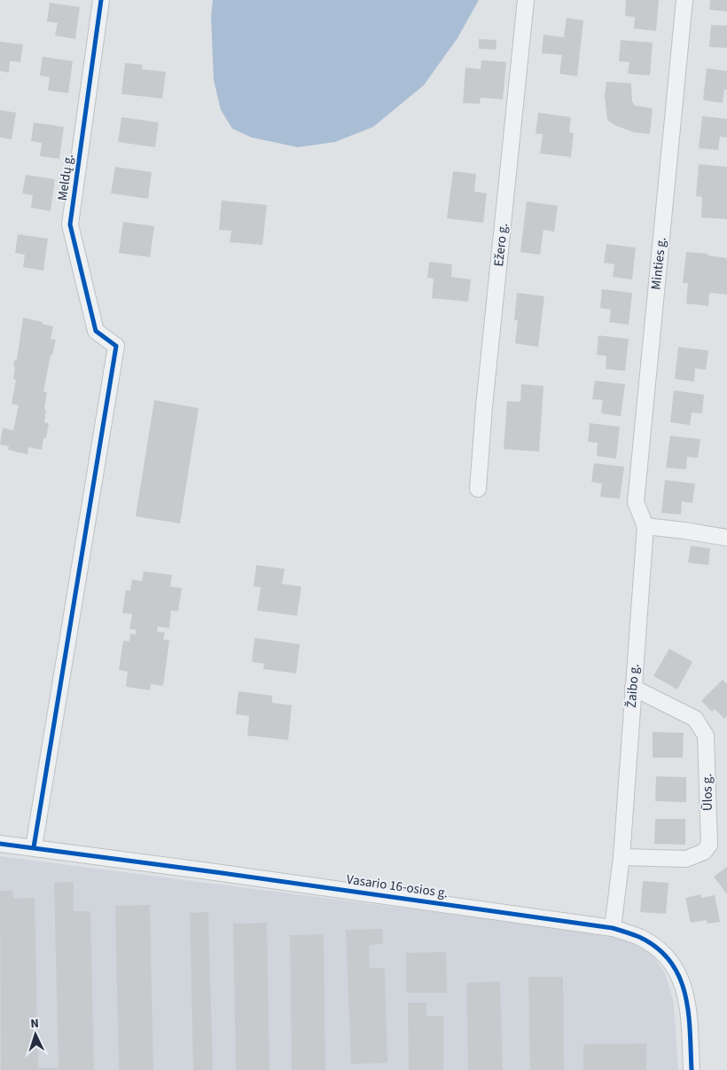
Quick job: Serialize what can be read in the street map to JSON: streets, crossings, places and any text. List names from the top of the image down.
{
  "streets": {
    "street": [
      "Meldų g.",
      "Ežero g.",
      "Minties g.",
      "Žaibo g.",
      "Ūlos g.",
      "Vasario 16-osios g."
    ]
  },
  "crossings": [
    ["Meldų g.", "Vasario 16-osios g."],
    ["Minties g.", "Žaibo g."],
    ["Žaibo g.", "Ūlos g."],
    ["Žaibo g.", "Vasario 16-osios g."]
  ],
  "north": "top"
}
